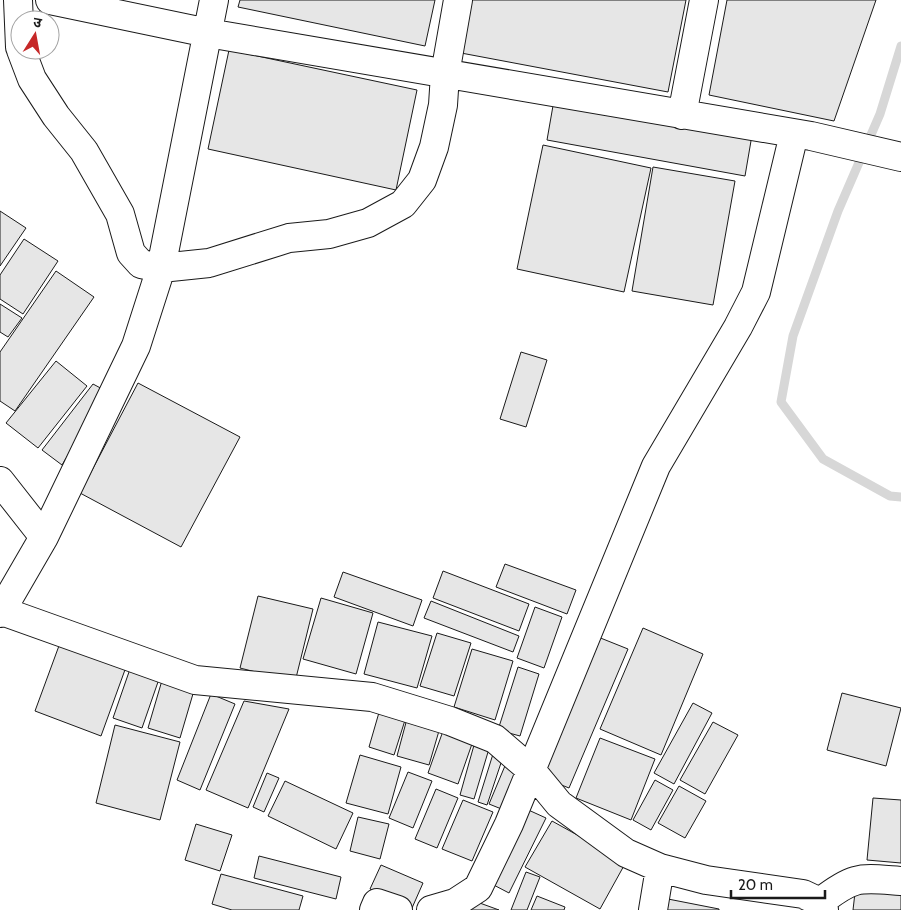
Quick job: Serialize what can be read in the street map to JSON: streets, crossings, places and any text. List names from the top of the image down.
{
  "scale_bar": "20 m",
  "north": "top"
}
